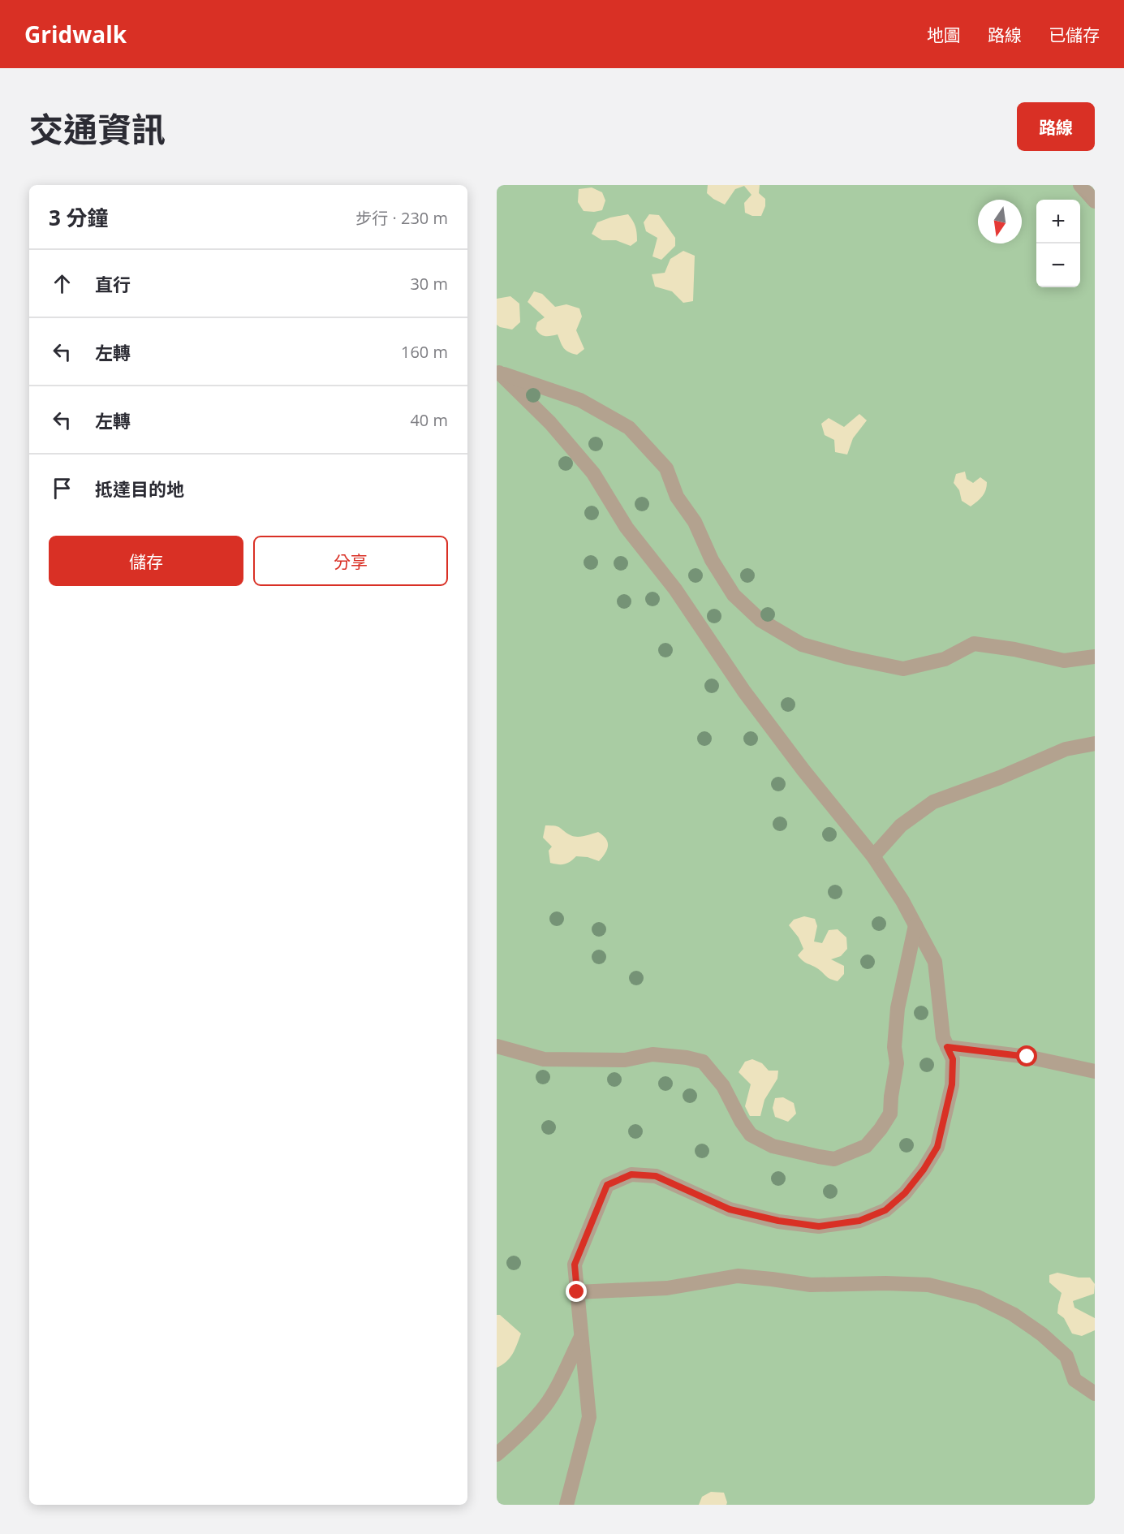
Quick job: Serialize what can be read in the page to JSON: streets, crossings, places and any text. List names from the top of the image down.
{
  "north": "bottom",
  "page": {
    "header": "Gridwalk",
    "nav": ["地圖", "路線", "已儲存"],
    "title": "交通資訊",
    "buttons": [
      "路線",
      ["儲存", "分享"]
    ],
    "heading": ["3 分鐘", "步行 · 230 m"],
    "map_buttons": ["+", "−"],
    "list": [
      ["直行", "30 m"],
      ["左轉", "160 m"],
      ["左轉", "40 m"],
      "抵達目的地"
    ]
  }
}
